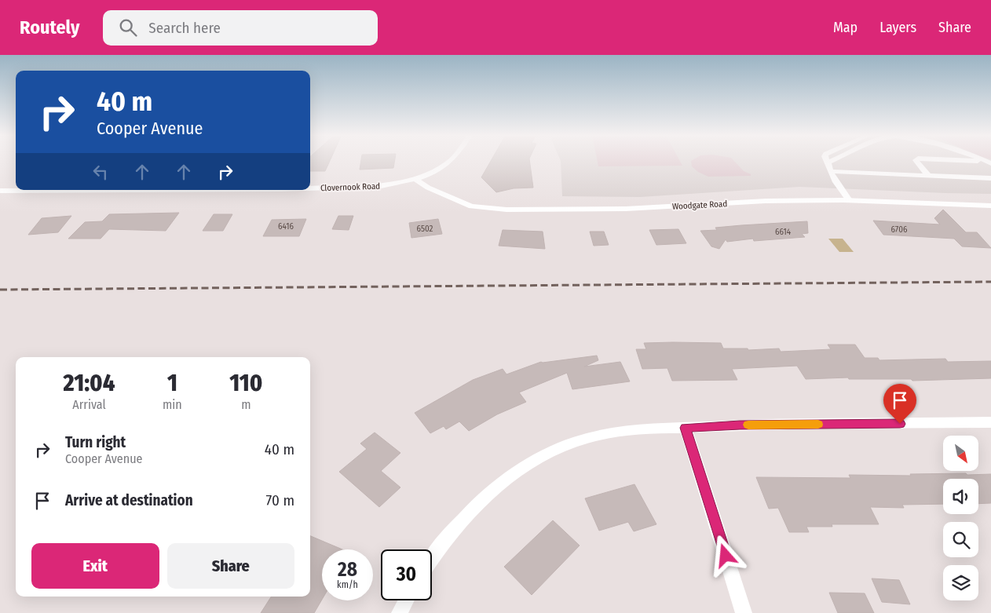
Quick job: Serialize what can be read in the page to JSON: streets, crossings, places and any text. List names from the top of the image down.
{
  "streets": {
    "street": ["Clovernook Road", "Woodgate Road"]
  },
  "crossings": [
    ["Clovernook Road", "Woodgate Road"]
  ],
  "house_numbers": [
    "6416",
    "6502",
    "6706",
    "6614"
  ],
  "north": "bottom right",
  "page": {
    "header": "Routely",
    "search": "Search here",
    "nav": ["Map", "Layers", "Share"],
    "turn": ["40 m", "Cooper Avenue"],
    "eta": [
      "21:04",
      "Arrival",
      "1",
      "min",
      "110",
      "m"
    ],
    "list": [
      {
        "name": "Turn right",
        "note": "Cooper Avenue",
        "value": "40 m"
      },
      {
        "name": "Arrive at destination",
        "value": "70 m"
      }
    ],
    "buttons": ["Exit", "Share"],
    "speed": "28 km/h",
    "limit": "30"
  }
}
